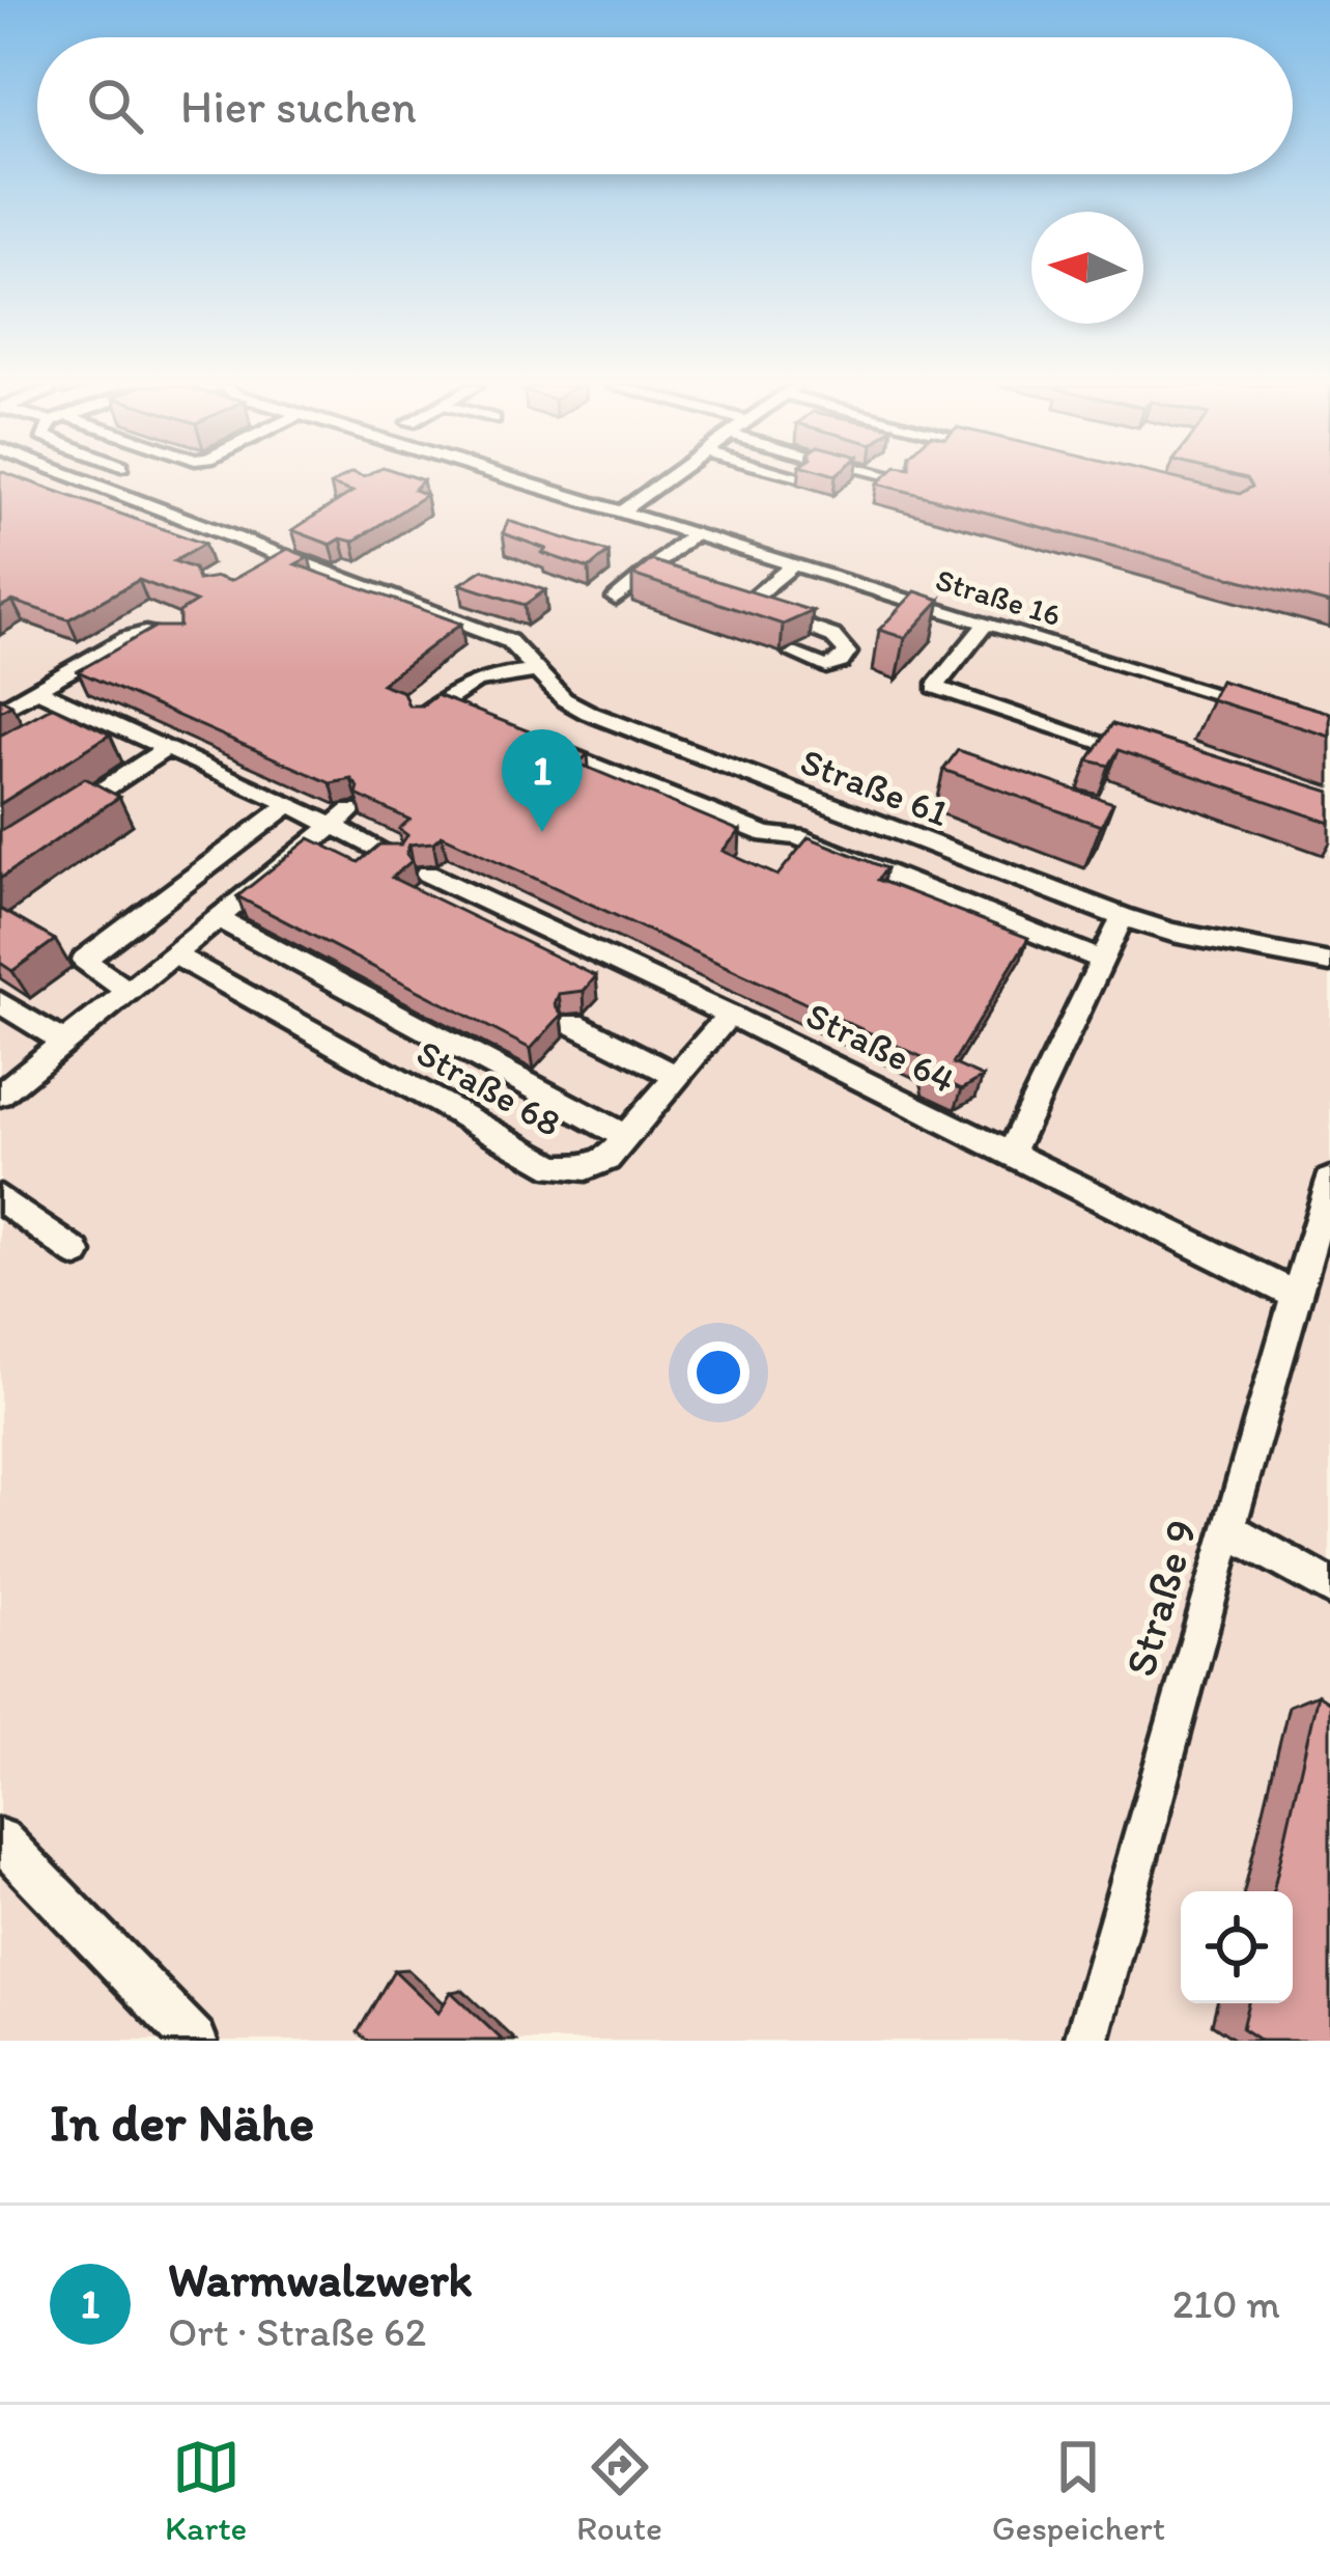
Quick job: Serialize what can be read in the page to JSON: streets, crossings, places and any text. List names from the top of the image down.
{
  "streets": {
    "street": [
      "Straße 16",
      "Straße 61",
      "Straße 64",
      "Straße 68",
      "Straße 9"
    ]
  },
  "crossings": [
    ["Straße 64", "Straße 68"],
    ["Straße 64", "Straße 9"]
  ],
  "north": "left",
  "page": {
    "search": "Hier suchen",
    "pins": "1",
    "heading": "In der Nähe",
    "list": [
      {
        "mark": "1",
        "name": "Warmwalzwerk",
        "note": "Ort · Straße 62",
        "value": "210 m"
      }
    ],
    "nav": ["Karte", "Route", "Gespeichert"]
  }
}
